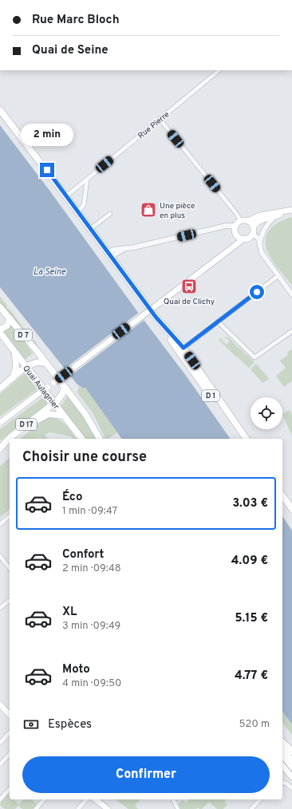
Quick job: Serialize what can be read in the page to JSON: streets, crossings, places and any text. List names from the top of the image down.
{
  "streets": {
    "main road": [
      "D 7",
      "Quai Aulagnier",
      "D 1",
      "D 17"
    ],
    "street": ["Rue Pierre"]
  },
  "crossings": [
    ["Quai Aulagnier", "D 17"]
  ],
  "water": ["La Seine"],
  "places": {
    "shop": ["Une pièce en plus"],
    "bus stop": ["Quai de Clichy"]
  },
  "page": {
    "banner": ["Rue Marc Bloch", "Quai de Seine"],
    "bubble": "2 min",
    "heading": "Choisir une course",
    "list": [
      {
        "name": "Éco",
        "note": "1 min · 09:47",
        "value": "3.03 €"
      },
      {
        "name": "Confort",
        "note": "2 min · 09:48",
        "value": "4.09 €"
      },
      {
        "name": "XL",
        "note": "3 min · 09:49",
        "value": "5.15 €"
      },
      {
        "name": "Moto",
        "note": "4 min · 09:50",
        "value": "4.77 €"
      }
    ],
    "pay": ["Espèces", "520 m"],
    "buttons": "Confirmer"
  }
}
